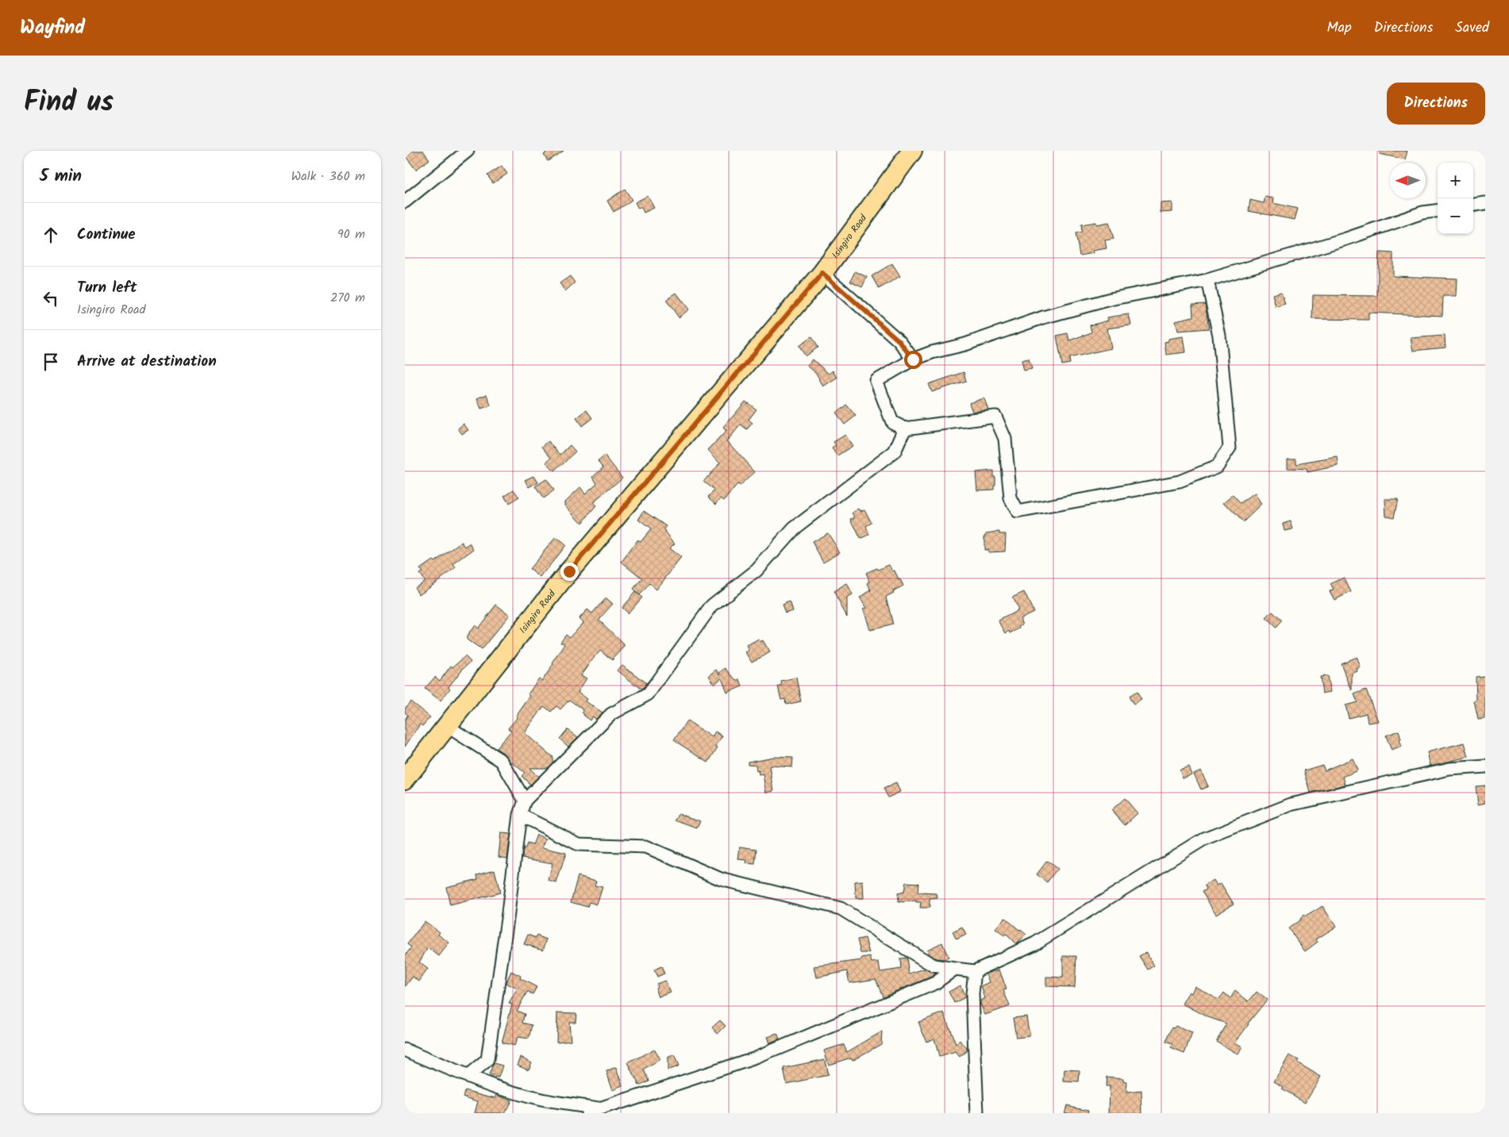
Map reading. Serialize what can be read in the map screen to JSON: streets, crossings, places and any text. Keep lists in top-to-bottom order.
{
  "streets": {
    "main road": ["Isingiro Road"]
  },
  "north": "left",
  "page": {
    "header": "Wayfind",
    "nav": ["Map", "Directions", "Saved"],
    "title": "Find us",
    "buttons": "Directions",
    "heading": ["5 min", "Walk · 360 m"],
    "map_buttons": ["+", "−"],
    "list": [
      ["Continue", "90 m"],
      ["Turn left", "Isingiro Road", "270 m"],
      "Arrive at destination"
    ]
  }
}
